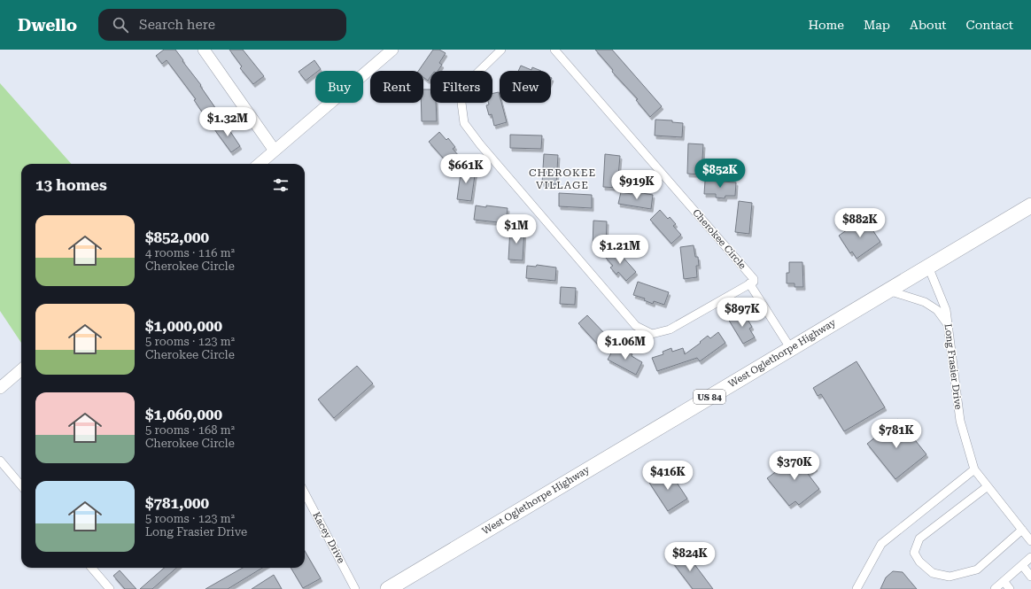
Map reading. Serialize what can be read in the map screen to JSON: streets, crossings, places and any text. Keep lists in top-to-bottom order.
{
  "streets": {
    "highway": ["West Oglethorpe Highway", "US 84"],
    "street": ["Cherokee Circle", "Long Frasier Drive", "Kacey Drive"]
  },
  "crossings": [
    ["Cherokee Circle", "West Oglethorpe Highway"],
    ["West Oglethorpe Highway", "Long Frasier Drive"]
  ],
  "districts": ["CHEROKEE VILLAGE"],
  "page": {
    "header": "Dwello",
    "search": "Search here",
    "nav": [
      "Home",
      "Map",
      "About",
      "Contact"
    ],
    "chip": [
      "Buy",
      "Rent",
      "Filters",
      "New"
    ],
    "price": [
      "$1.32M",
      "$661K",
      "$852K",
      "$919K",
      "$882K",
      "$1M",
      "$1.21M",
      "$897K",
      "$1.06M",
      "$781K",
      "$370K",
      "$416K",
      "$824K"
    ],
    "heading": "13 homes",
    "list": [
      {
        "name": "$852,000",
        "note": "4 rooms · 116 m² · Cherokee Circle"
      },
      {
        "name": "$1,000,000",
        "note": "5 rooms · 123 m² · Cherokee Circle"
      },
      {
        "name": "$1,060,000",
        "note": "5 rooms · 168 m² · Cherokee Circle"
      },
      {
        "name": "$781,000",
        "note": "5 rooms · 123 m² · Long Frasier Drive"
      }
    ]
  }
}
